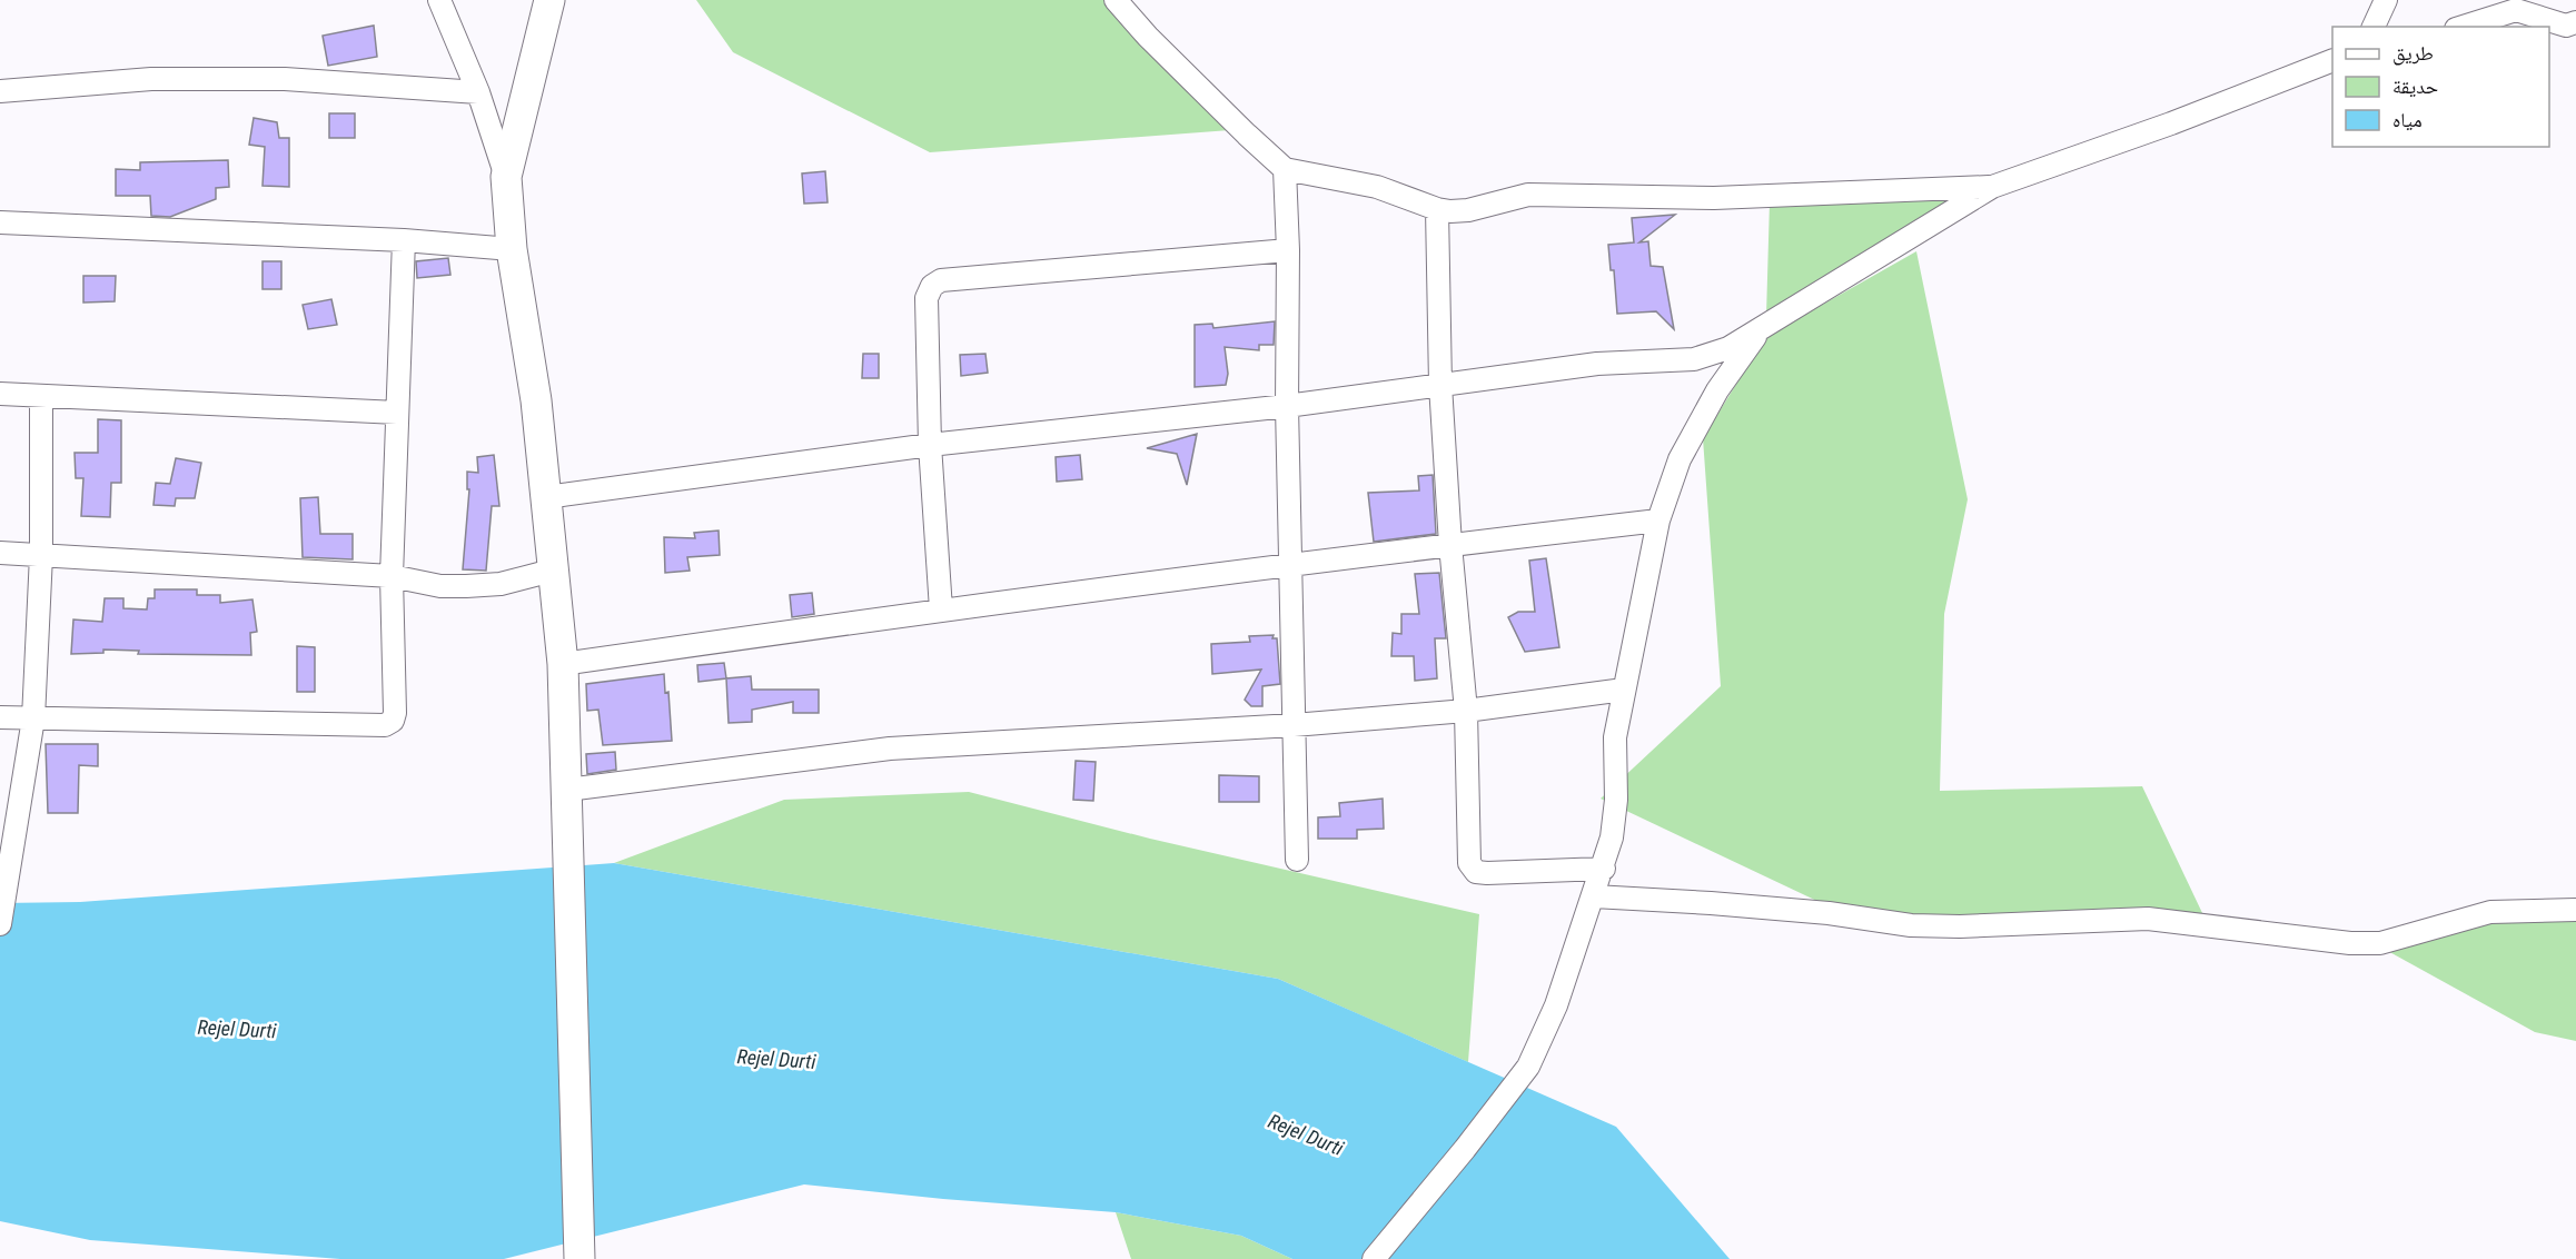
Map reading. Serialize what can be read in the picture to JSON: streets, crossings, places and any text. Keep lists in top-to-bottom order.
{
  "water": ["Rejel Durti"],
  "legend": ["طريق", "حديقة", "مياه"]
}
